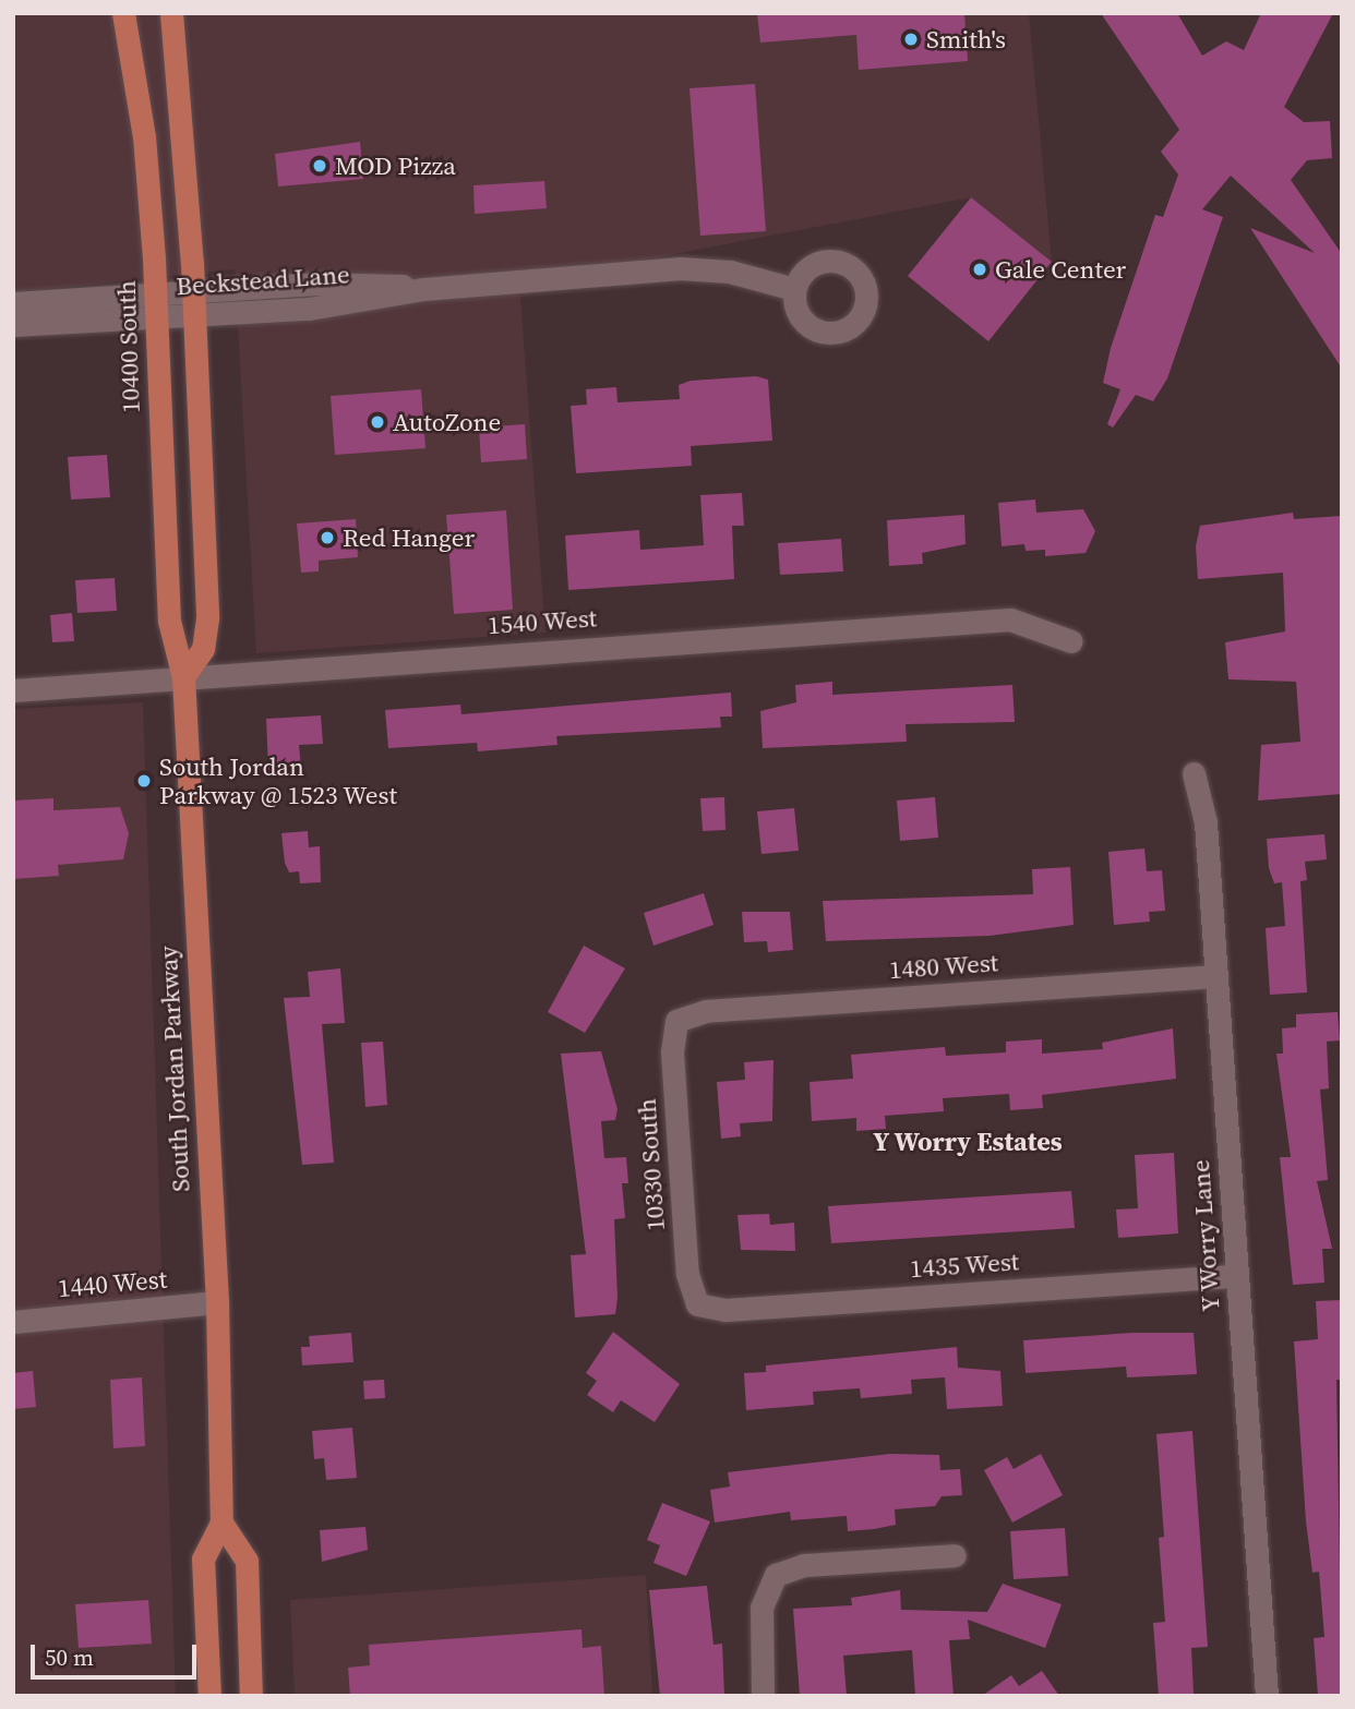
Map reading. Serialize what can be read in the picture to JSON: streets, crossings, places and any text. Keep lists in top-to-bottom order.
{
  "streets": {
    "main road": ["10400 South", "South Jordan Parkway"],
    "street": [
      "Beckstead Lane",
      "1540 West",
      "1480 West",
      "10330 South",
      "Y Worry Lane",
      "1435 West",
      "1440 West"
    ]
  },
  "crossings": [
    ["Beckstead Lane", "10400 South"],
    ["10400 South", "1540 West"],
    ["10400 South", "South Jordan Parkway"],
    ["1540 West", "South Jordan Parkway"],
    ["1480 West", "10330 South"],
    ["1480 West", "Y Worry Lane"],
    ["South Jordan Parkway", "1440 West"],
    ["10330 South", "1435 West"],
    ["Y Worry Lane", "1435 West"]
  ],
  "districts": ["Y Worry Estates"],
  "places": [
    "Smith's",
    "MOD Pizza",
    "Gale Center",
    "AutoZone",
    "Red Hanger",
    "South Jordan Parkway @ 1523 West"
  ],
  "scale_bar": "50 m"
}
